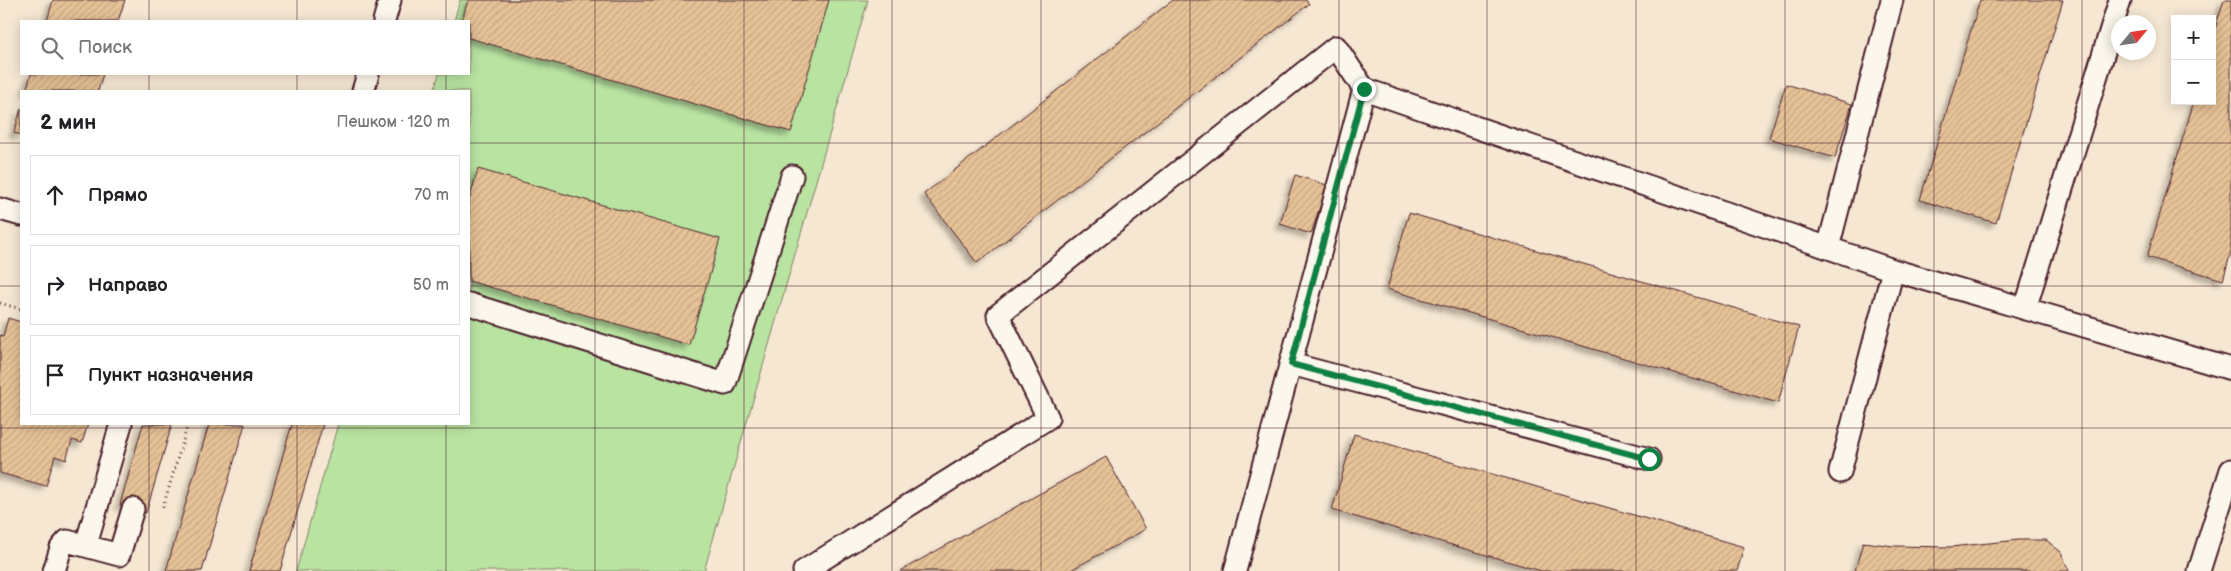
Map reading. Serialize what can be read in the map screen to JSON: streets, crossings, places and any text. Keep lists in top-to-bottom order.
{
  "north": "top right",
  "page": {
    "map_buttons": ["+", "−"],
    "search": "Поиск",
    "heading": ["2 мин", "Пешком · 120 m"],
    "list": [
      ["Прямо", "70 m"],
      ["Направо", "50 m"],
      "Пункт назначения"
    ]
  }
}
